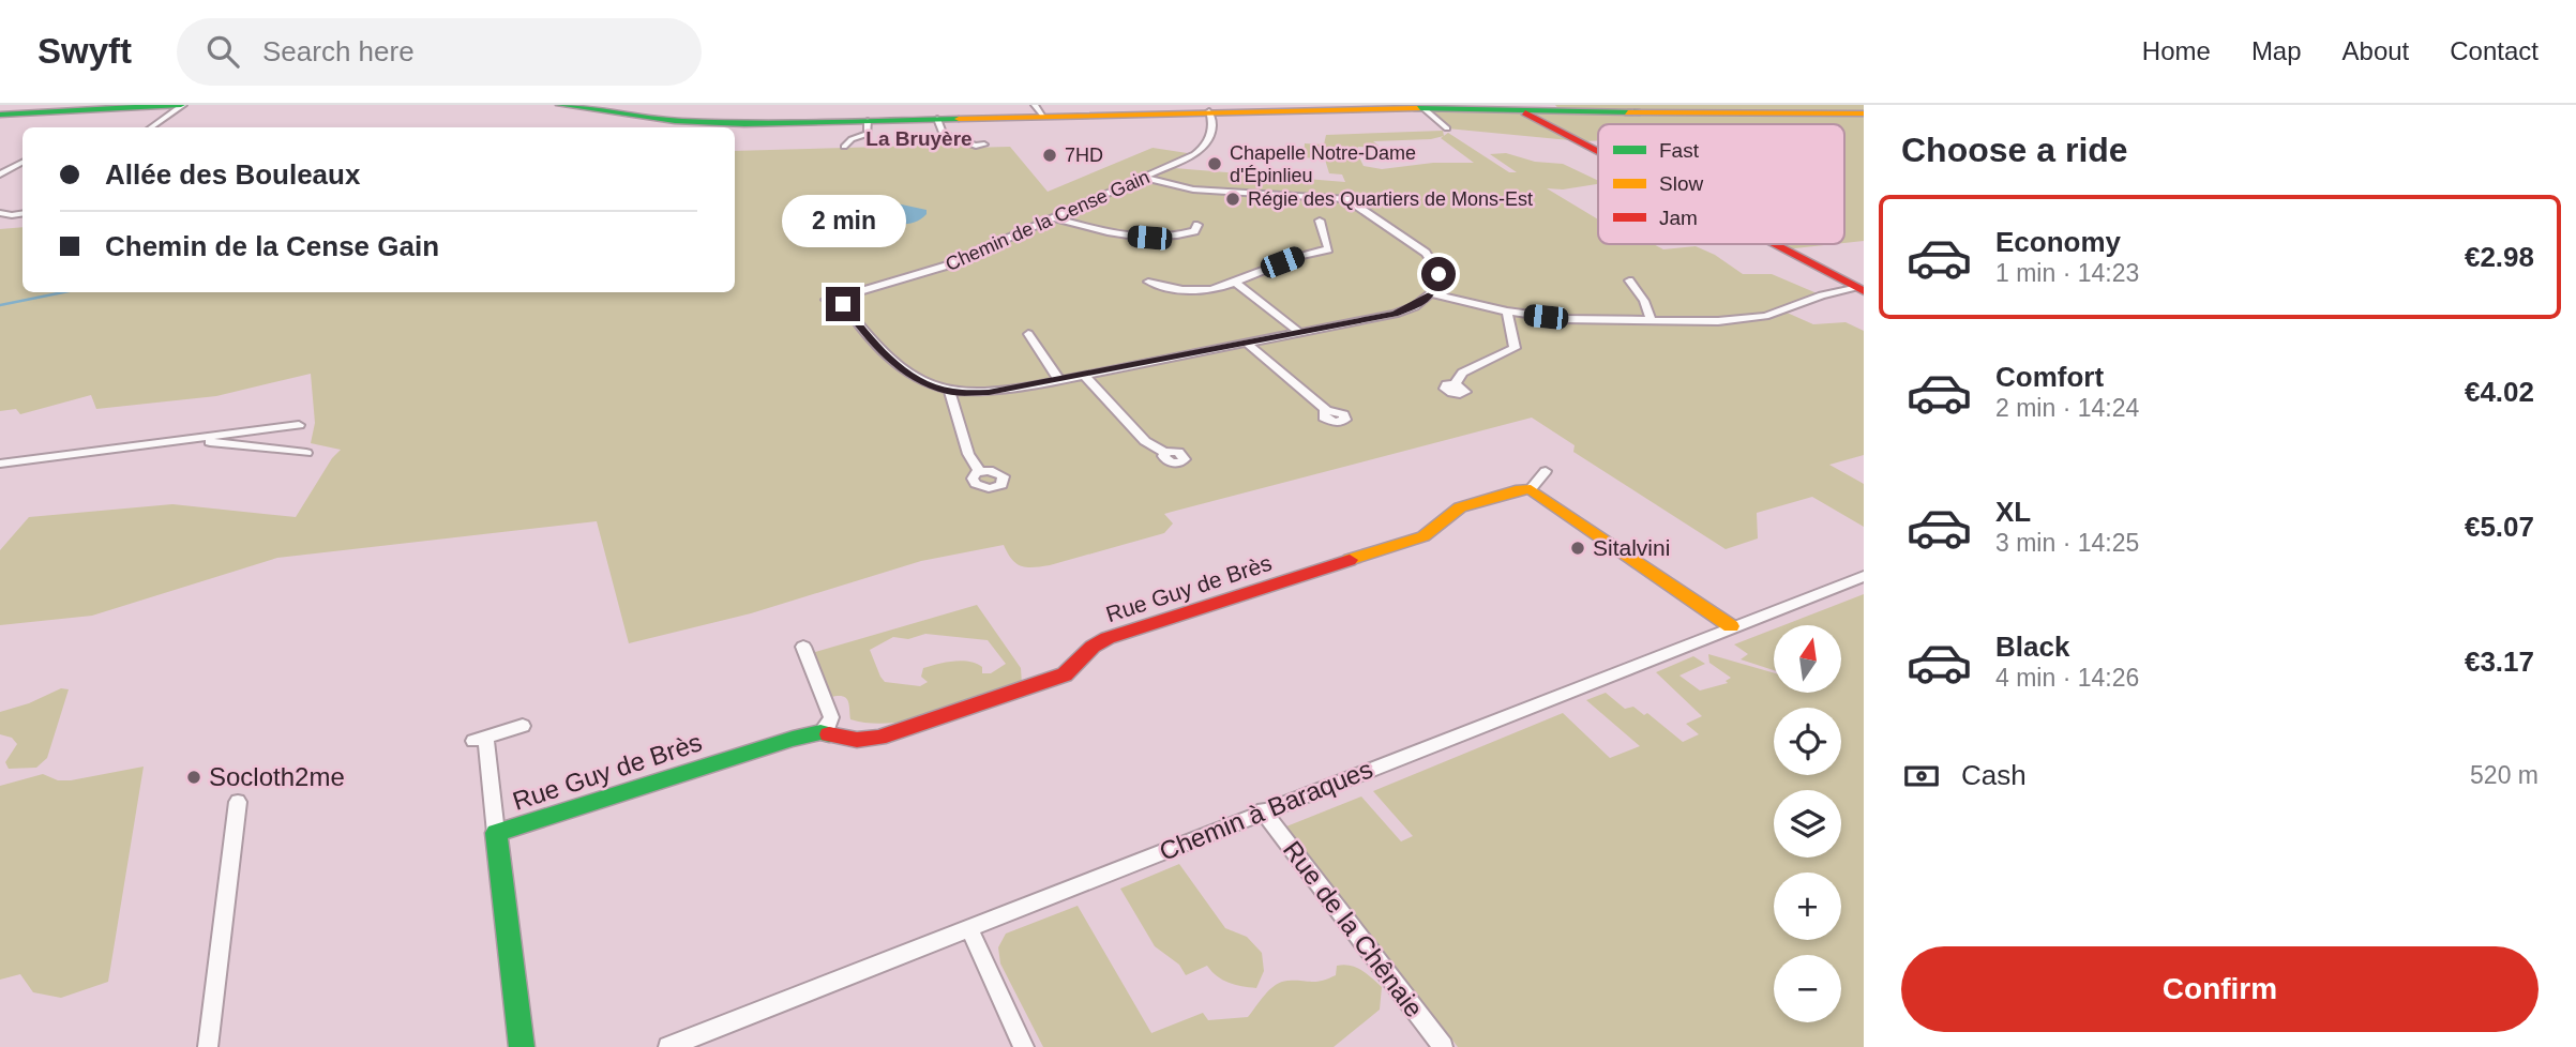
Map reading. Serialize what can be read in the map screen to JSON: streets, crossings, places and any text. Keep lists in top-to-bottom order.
{
  "streets": {
    "main road": ["Rue Guy de Brès"],
    "street": ["Chemin de la Cense Gain", "Chemin à Baraques", "Rue de la Chênaie"]
  },
  "crossings": [
    ["Chemin à Baraques", "Rue de la Chênaie"]
  ],
  "districts": ["La Bruyère"],
  "places": [
    "7HD",
    "Chapelle Notre-Dame d'Épinlieu",
    "Régie des Quartiers de Mons-Est",
    "Sitalvini",
    "Socloth2me"
  ],
  "legend": ["Fast", "Slow", "Jam"],
  "north": "top",
  "page": {
    "header": "Swyft",
    "search": "Search here",
    "nav": [
      "Home",
      "Map",
      "About",
      "Contact"
    ],
    "heading": "Choose a ride",
    "banner": ["Allée des Bouleaux", "Chemin de la Cense Gain"],
    "bubble": "2 min",
    "list": [
      {
        "name": "Economy",
        "note": "1 min · 14:23",
        "value": "€2.98"
      },
      {
        "name": "Comfort",
        "note": "2 min · 14:24",
        "value": "€4.02"
      },
      {
        "name": "XL",
        "note": "3 min · 14:25",
        "value": "€5.07"
      },
      {
        "name": "Black",
        "note": "4 min · 14:26",
        "value": "€3.17"
      }
    ],
    "map_buttons": ["+", "−"],
    "pay": ["Cash", "520 m"],
    "buttons": "Confirm"
  }
}
